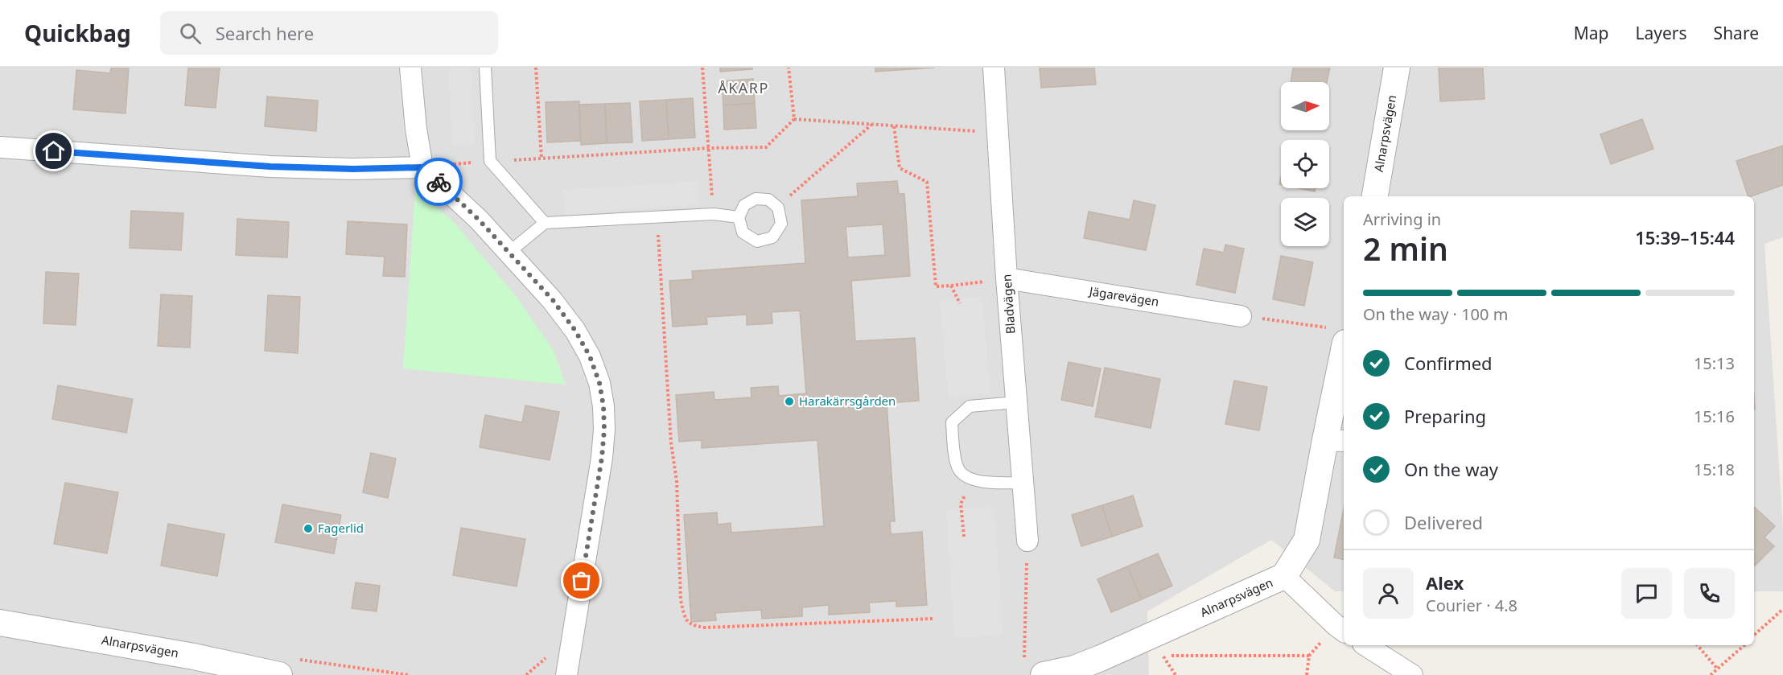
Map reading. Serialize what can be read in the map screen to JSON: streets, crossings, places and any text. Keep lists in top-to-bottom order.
{
  "streets": {
    "street": ["Alnarpsvägen", "Jägarevägen", "Bladvägen"]
  },
  "crossings": [
    ["Jägarevägen", "Bladvägen"]
  ],
  "districts": ["ÅKARP"],
  "places": ["Harakärrsgården", "Fagerlid"],
  "north": "right",
  "page": {
    "header": "Quickbag",
    "search": "Search here",
    "nav": ["Map", "Layers", "Share"],
    "heading": ["2 min", "Arriving in", "15:39–15:44"],
    "panel": ["Alex", "Courier · 4.8"],
    "bar": "On the way · 100 m",
    "list": [
      ["Confirmed", "15:13"],
      ["Preparing", "15:16"],
      ["On the way", "15:18"],
      "Delivered"
    ]
  }
}
